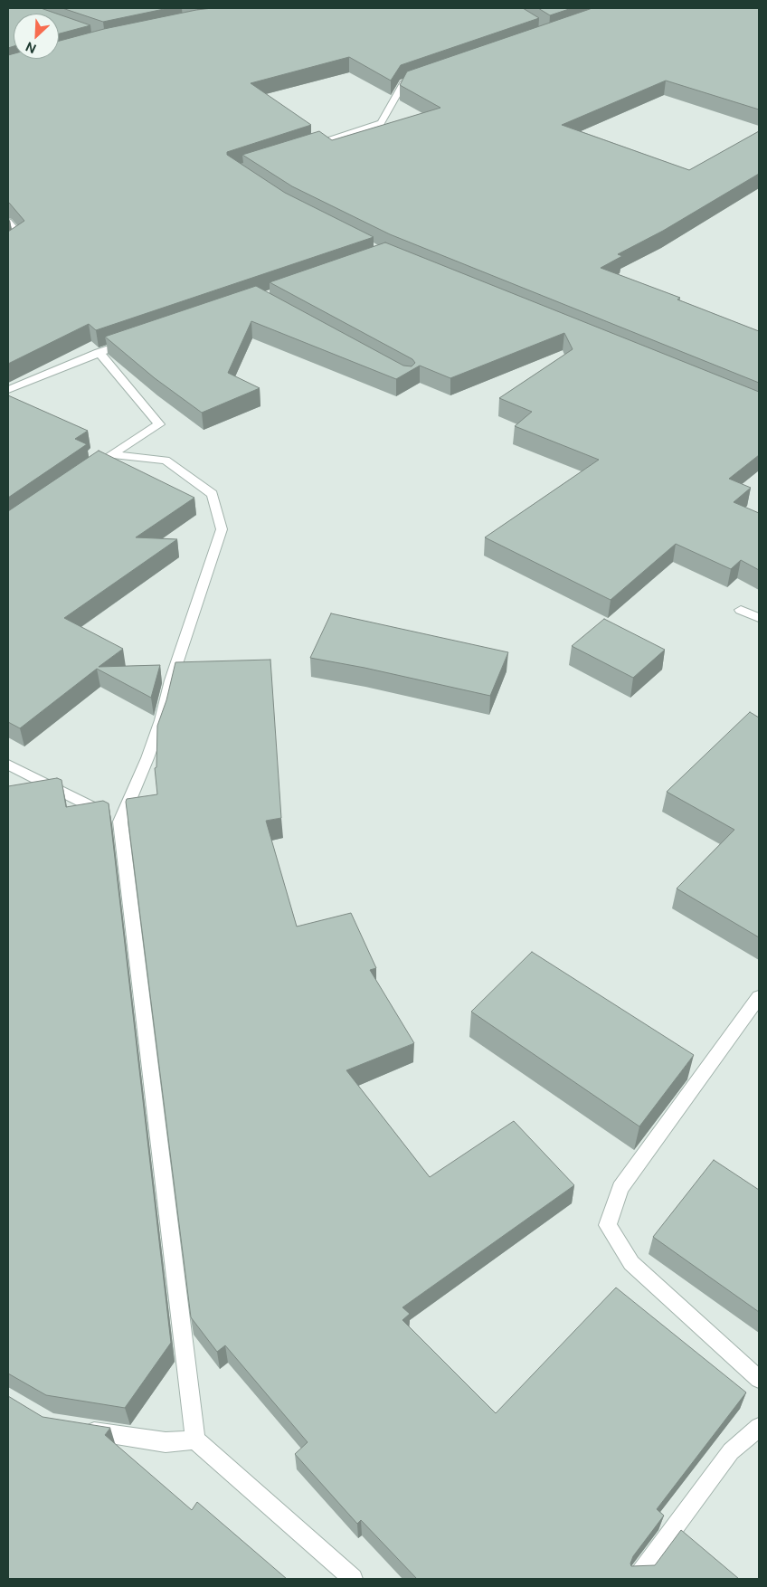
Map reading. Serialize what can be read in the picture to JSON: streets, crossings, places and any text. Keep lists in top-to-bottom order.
{
  "north": "bottom left"
}
